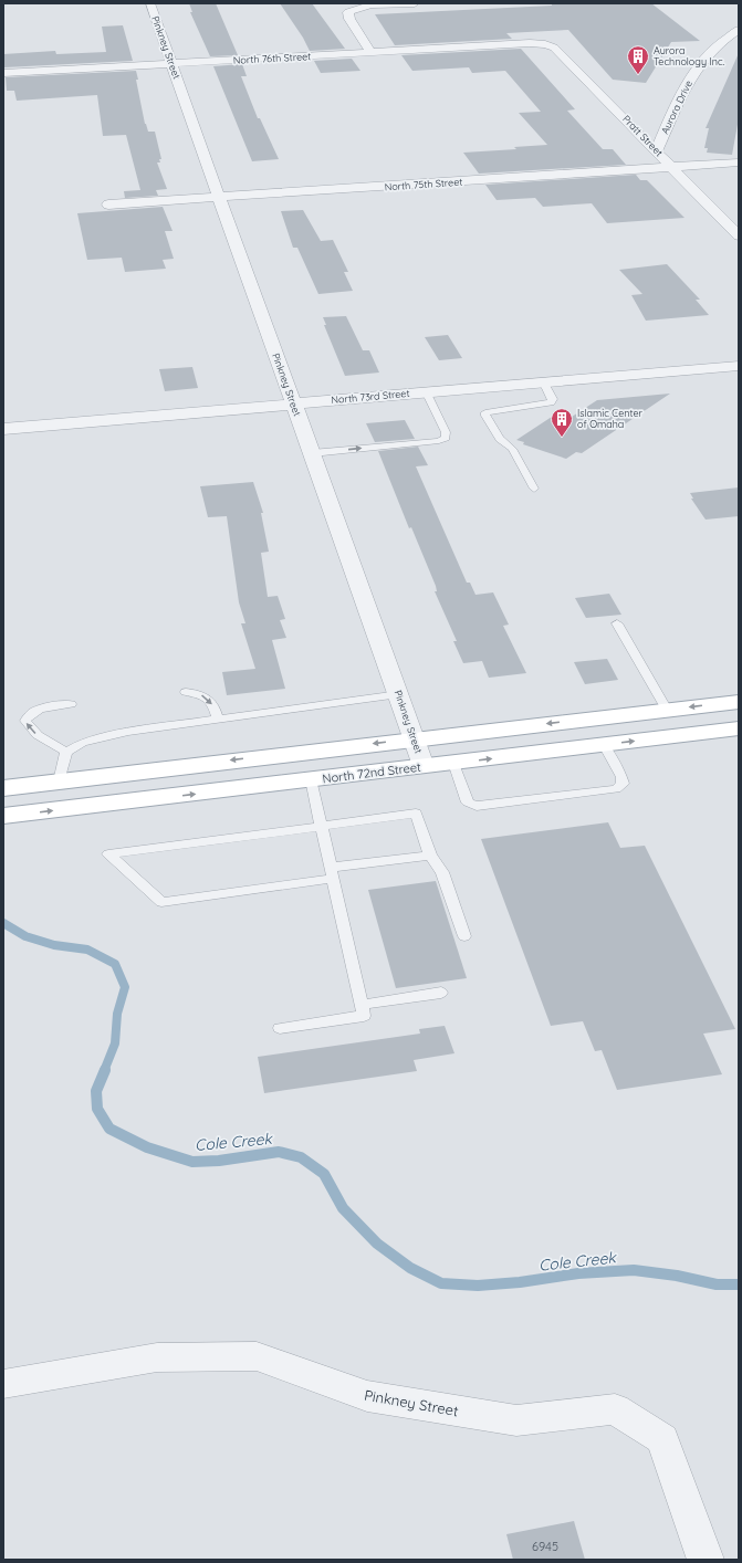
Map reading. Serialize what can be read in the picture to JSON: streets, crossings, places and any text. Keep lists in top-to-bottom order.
{
  "streets": {
    "main road": ["North 72nd Street"],
    "street": [
      "Pinkney Street",
      "North 76th Street",
      "Aurora Drive",
      "Pratt Street",
      "North 75th Street",
      "North 73rd Street"
    ]
  },
  "crossings": [
    ["Pinkney Street", "North 76th Street"],
    ["Pinkney Street", "North 75th Street"],
    ["Pinkney Street", "North 73rd Street"],
    ["Pinkney Street", "North 72nd Street"],
    ["North 76th Street", "Pratt Street"],
    ["Aurora Drive", "Pratt Street"],
    ["Pratt Street", "North 75th Street"]
  ],
  "water": ["Cole Creek"],
  "places": {
    "building": ["Aurora Technology Inc.", "Islamic Center of Omaha"]
  },
  "house_numbers": ["6945"]
}
